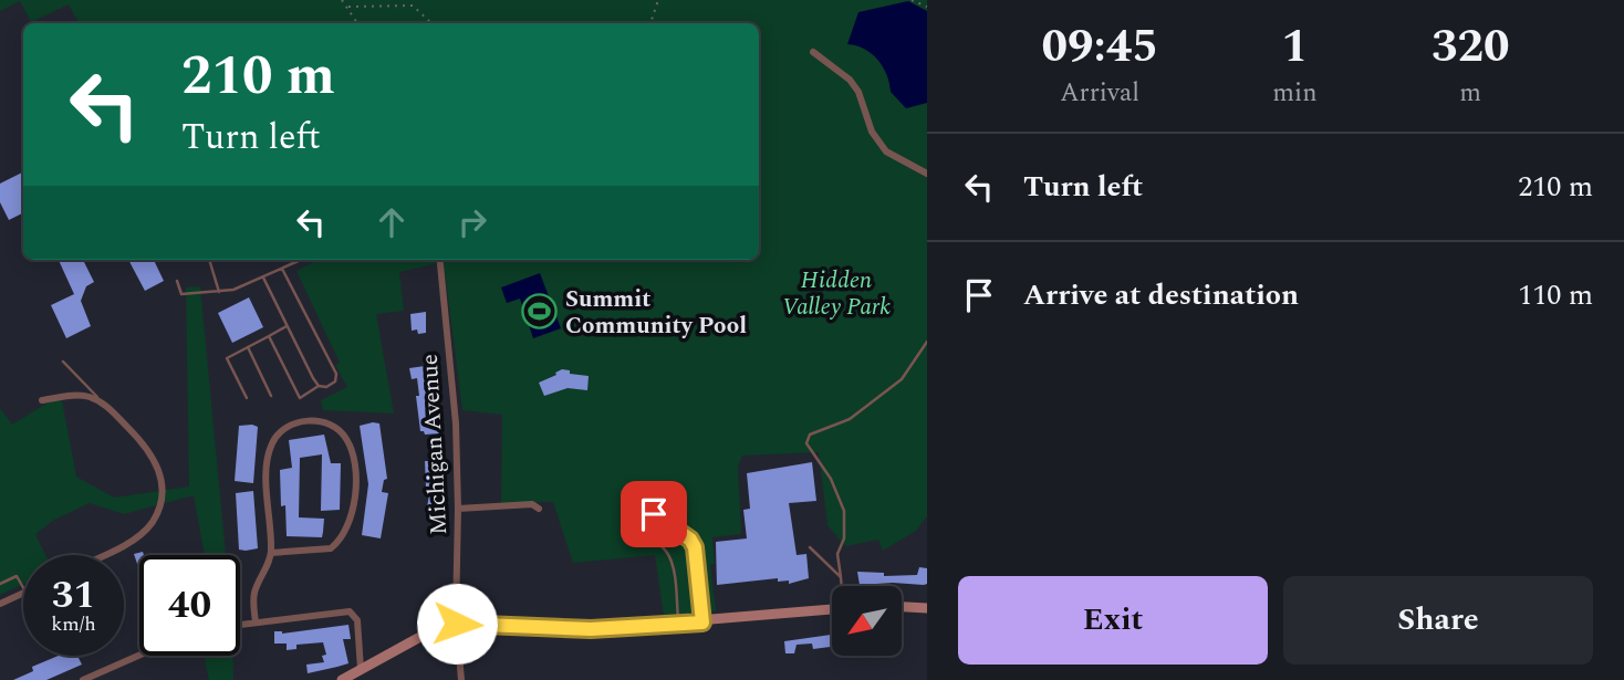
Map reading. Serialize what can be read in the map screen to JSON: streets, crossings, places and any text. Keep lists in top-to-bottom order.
{
  "streets": {
    "street": ["Michigan Avenue"]
  },
  "parks": ["Hidden Valley Park"],
  "places": {
    "sports": ["Summit Community Pool"]
  },
  "north": "bottom left",
  "page": {
    "eta": [
      "09:45",
      "Arrival",
      "1",
      "min",
      "320",
      "m"
    ],
    "turn": ["210 m", "Turn left"],
    "list": [
      {
        "name": "Turn left",
        "value": "210 m"
      },
      {
        "name": "Arrive at destination",
        "value": "110 m"
      }
    ],
    "speed": "31 km/h",
    "limit": "40",
    "buttons": ["Exit", "Share"]
  }
}
